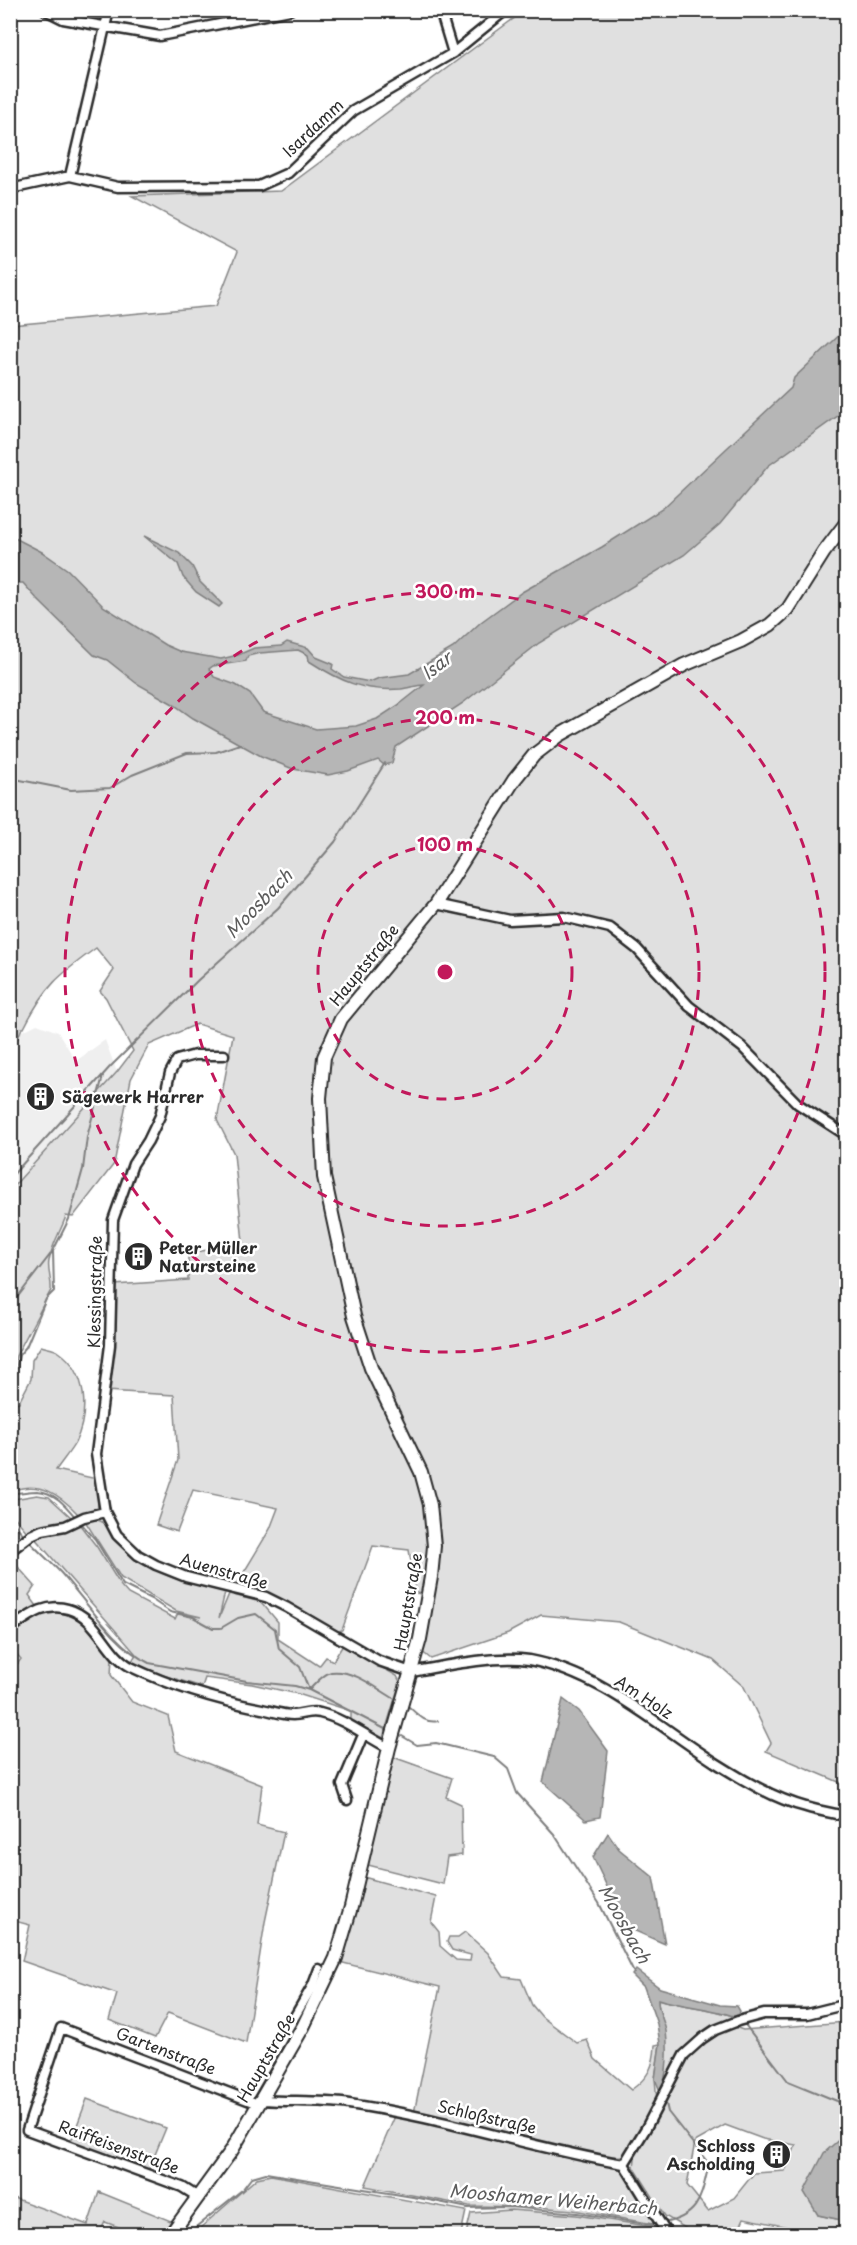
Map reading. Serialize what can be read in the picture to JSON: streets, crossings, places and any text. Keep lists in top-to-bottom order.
{
  "streets": {
    "main road": ["Hauptstraße"],
    "street": [
      "Isardamm",
      "Klessingstraße",
      "Auenstraße",
      "Am Holz",
      "Gartenstraße",
      "Schloßstraße",
      "Raiffeisenstraße"
    ]
  },
  "crossings": [
    ["Hauptstraße", "Auenstraße"],
    ["Hauptstraße", "Am Holz"],
    ["Hauptstraße", "Gartenstraße"],
    ["Hauptstraße", "Schloßstraße"],
    ["Hauptstraße", "Raiffeisenstraße"],
    ["Klessingstraße", "Auenstraße"],
    ["Auenstraße", "Am Holz"],
    ["Gartenstraße", "Schloßstraße"],
    ["Gartenstraße", "Raiffeisenstraße"]
  ],
  "water": ["Isar", "Moosbach", "Mooshamer Weiherbach"],
  "places": {
    "building": ["Sägewerk Harrer", "Peter Müller Natursteine", "Schloss Ascholding"]
  },
  "rings": ["300 m", "200 m", "100 m"]
}
